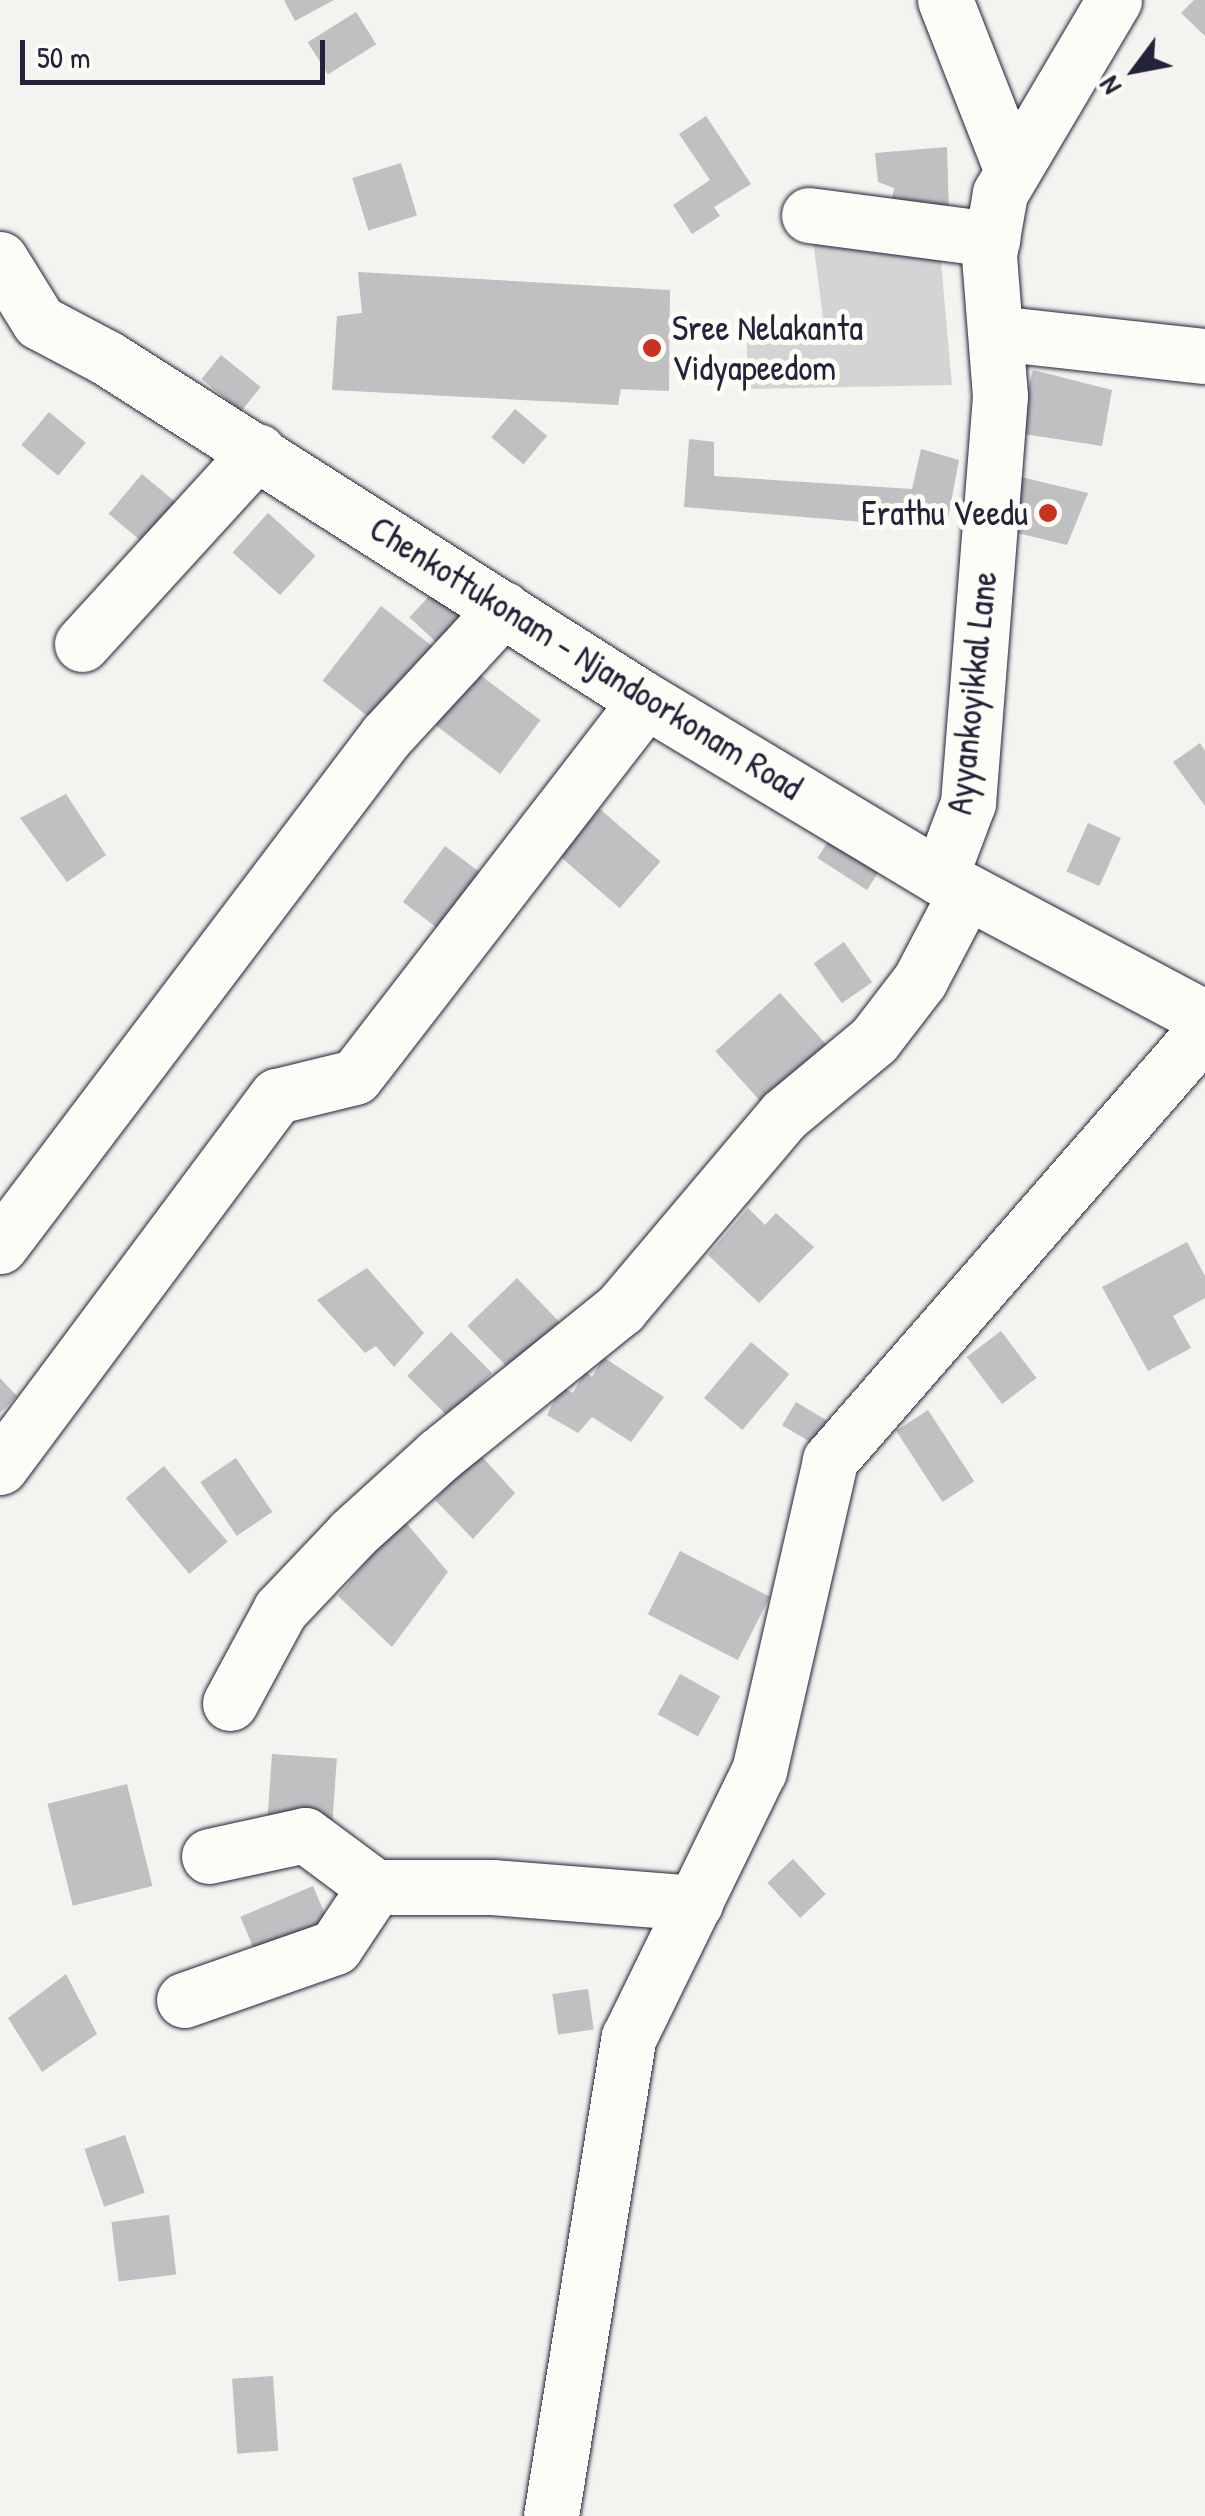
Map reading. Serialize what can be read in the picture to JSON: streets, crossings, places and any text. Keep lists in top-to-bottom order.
{
  "streets": {
    "street": ["Chenkottukonam - Njandoorkonam Road", "Ayyankoyikkal Lane"]
  },
  "crossings": [
    ["Chenkottukonam - Njandoorkonam Road", "Ayyankoyikkal Lane"]
  ],
  "places": ["Sree Nelakanta Vidyapeedom", "Erathu Veedu"],
  "scale_bar": "50 m",
  "north": "bottom left"
}
